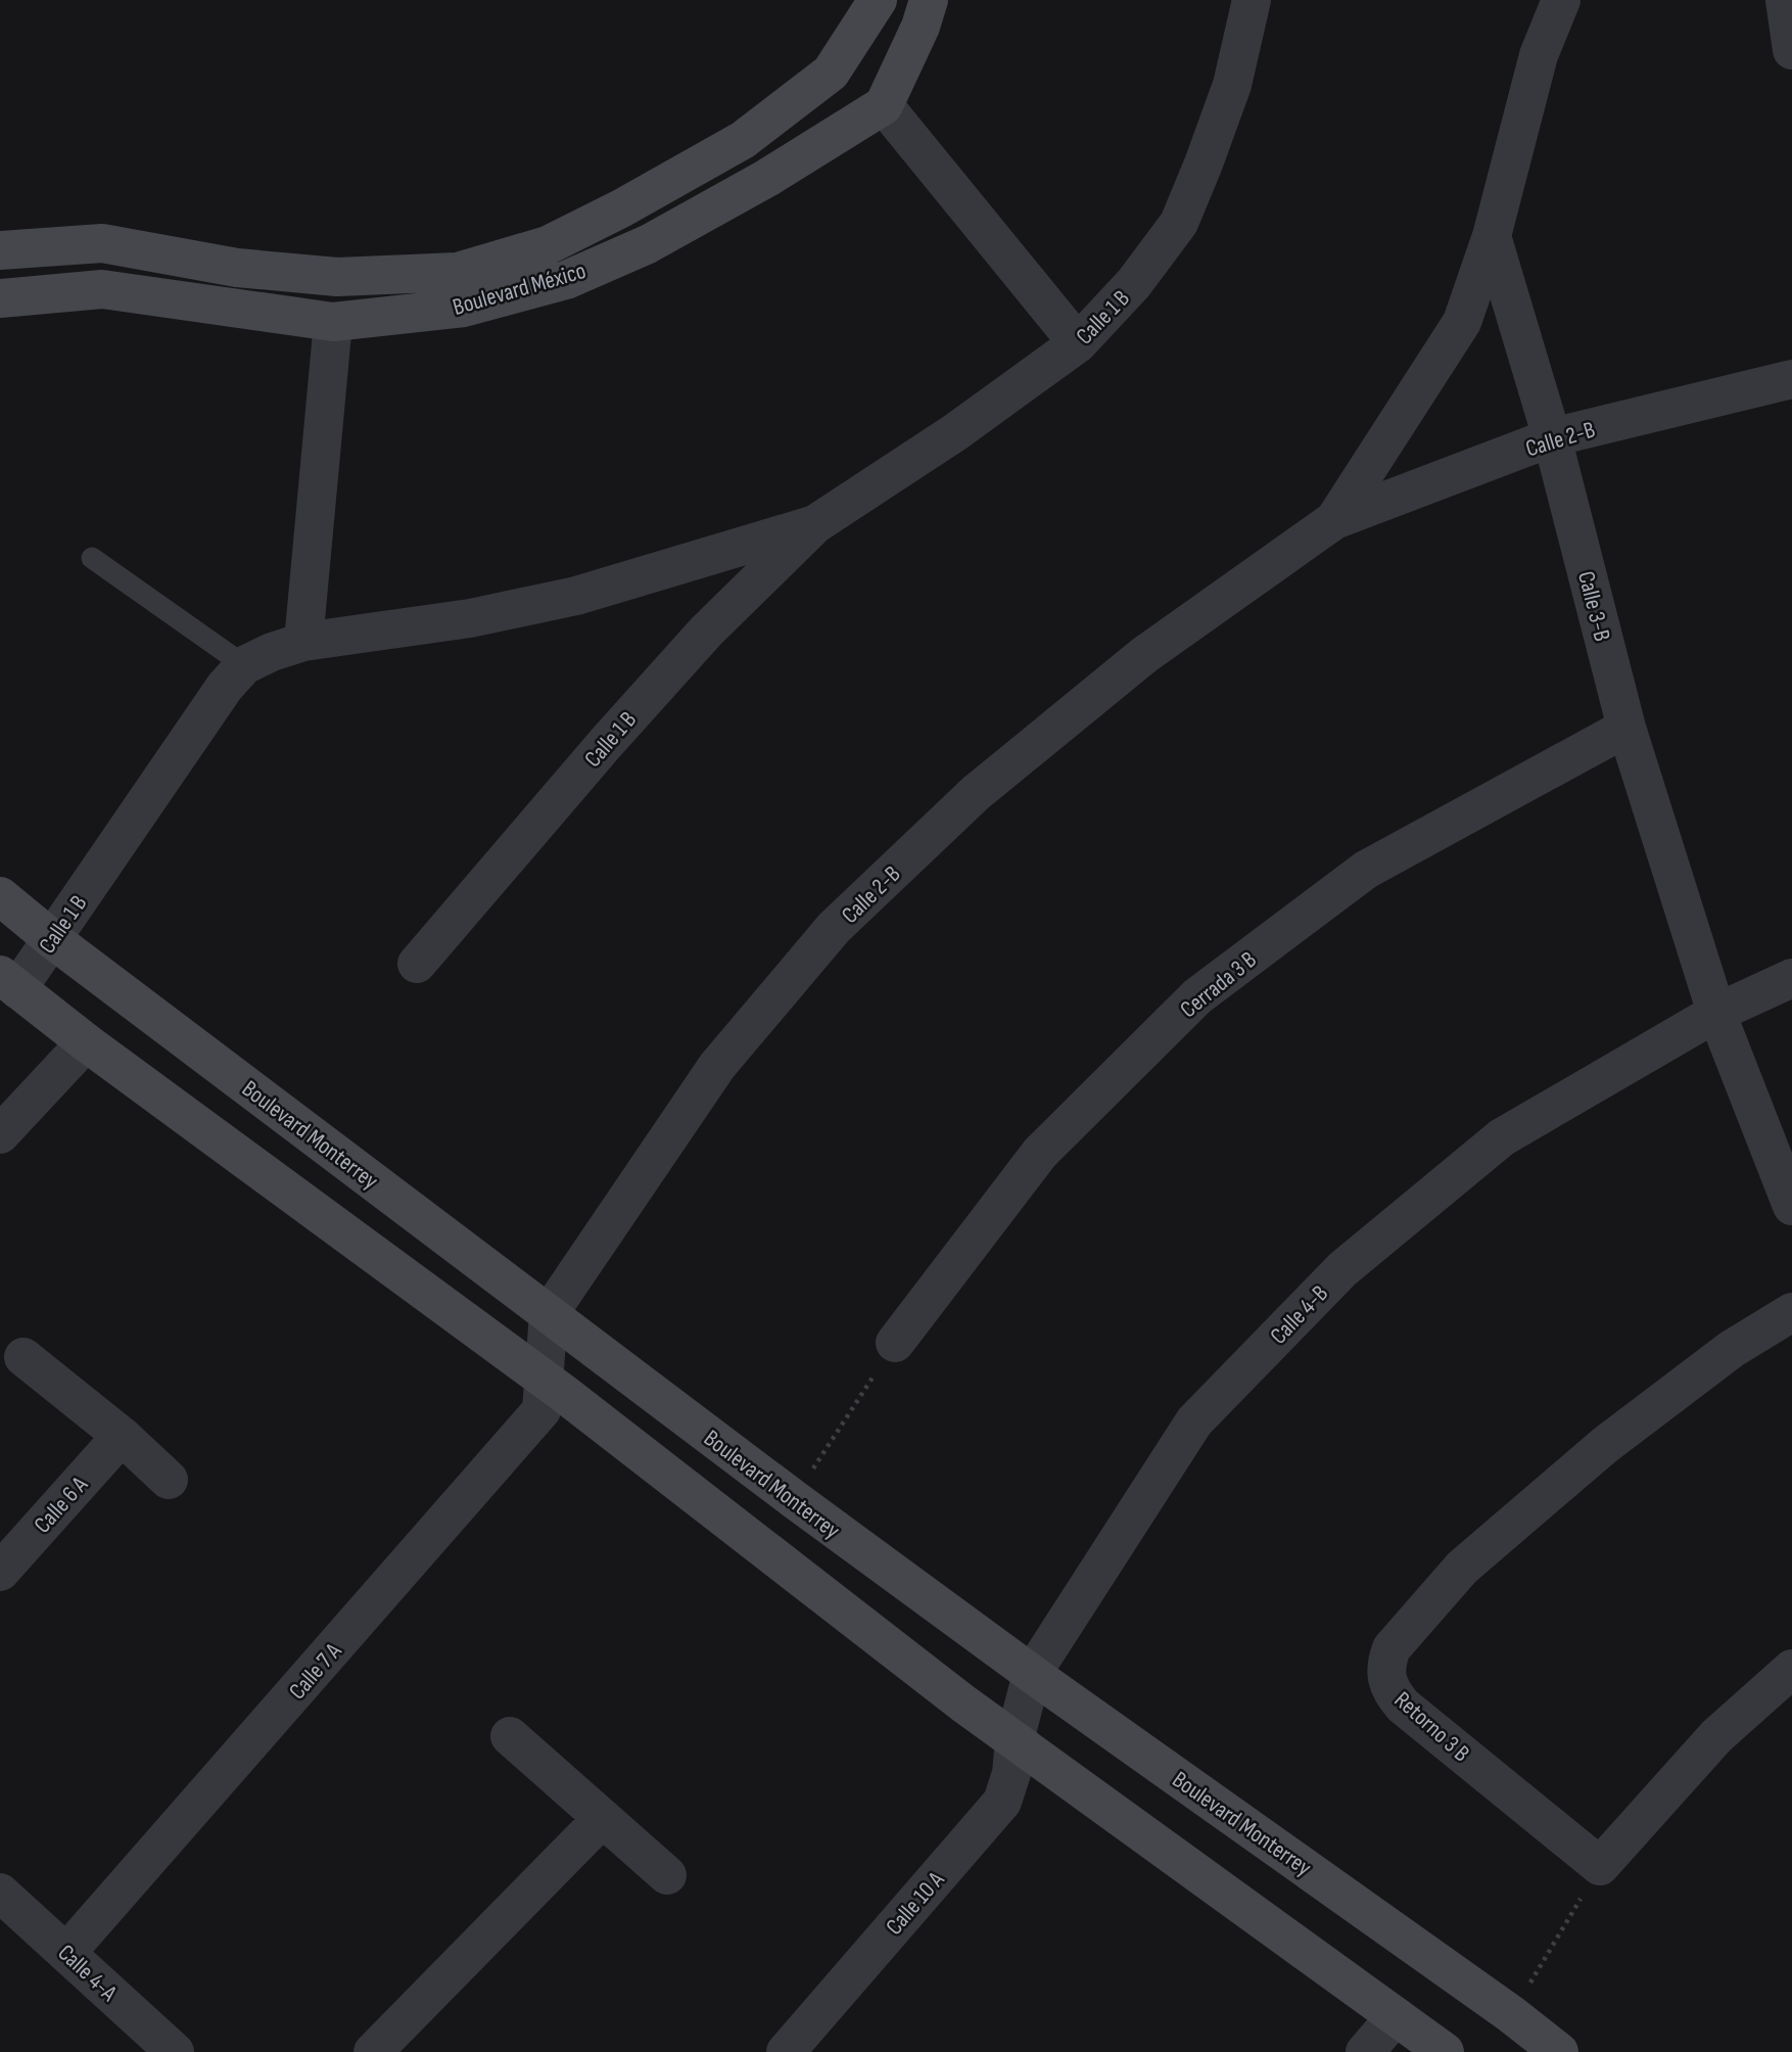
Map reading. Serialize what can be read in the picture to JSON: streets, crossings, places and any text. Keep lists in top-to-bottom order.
{
  "streets": {
    "street": [
      "Boulevard México",
      "Calle 1 B",
      "Calle 2-B",
      "Calle 3-B",
      "Cerrada 3 B",
      "Boulevard Monterrey",
      "Calle 4-B",
      "Calle 6 A",
      "Calle 7 A",
      "Retorno 3 B",
      "Calle 10 A",
      "Calle 4-A"
    ]
  },
  "crossings": [
    ["Calle 1 B", "Boulevard Monterrey"],
    ["Calle 2-B", "Calle 3-B"],
    ["Calle 2-B", "Boulevard Monterrey"],
    ["Calle 3-B", "Cerrada 3 B"],
    ["Calle 3-B", "Calle 4-B"],
    ["Boulevard Monterrey", "Calle 4-B"],
    ["Calle 4-B", "Calle 10 A"],
    ["Calle 7 A", "Calle 4-A"]
  ]
}
